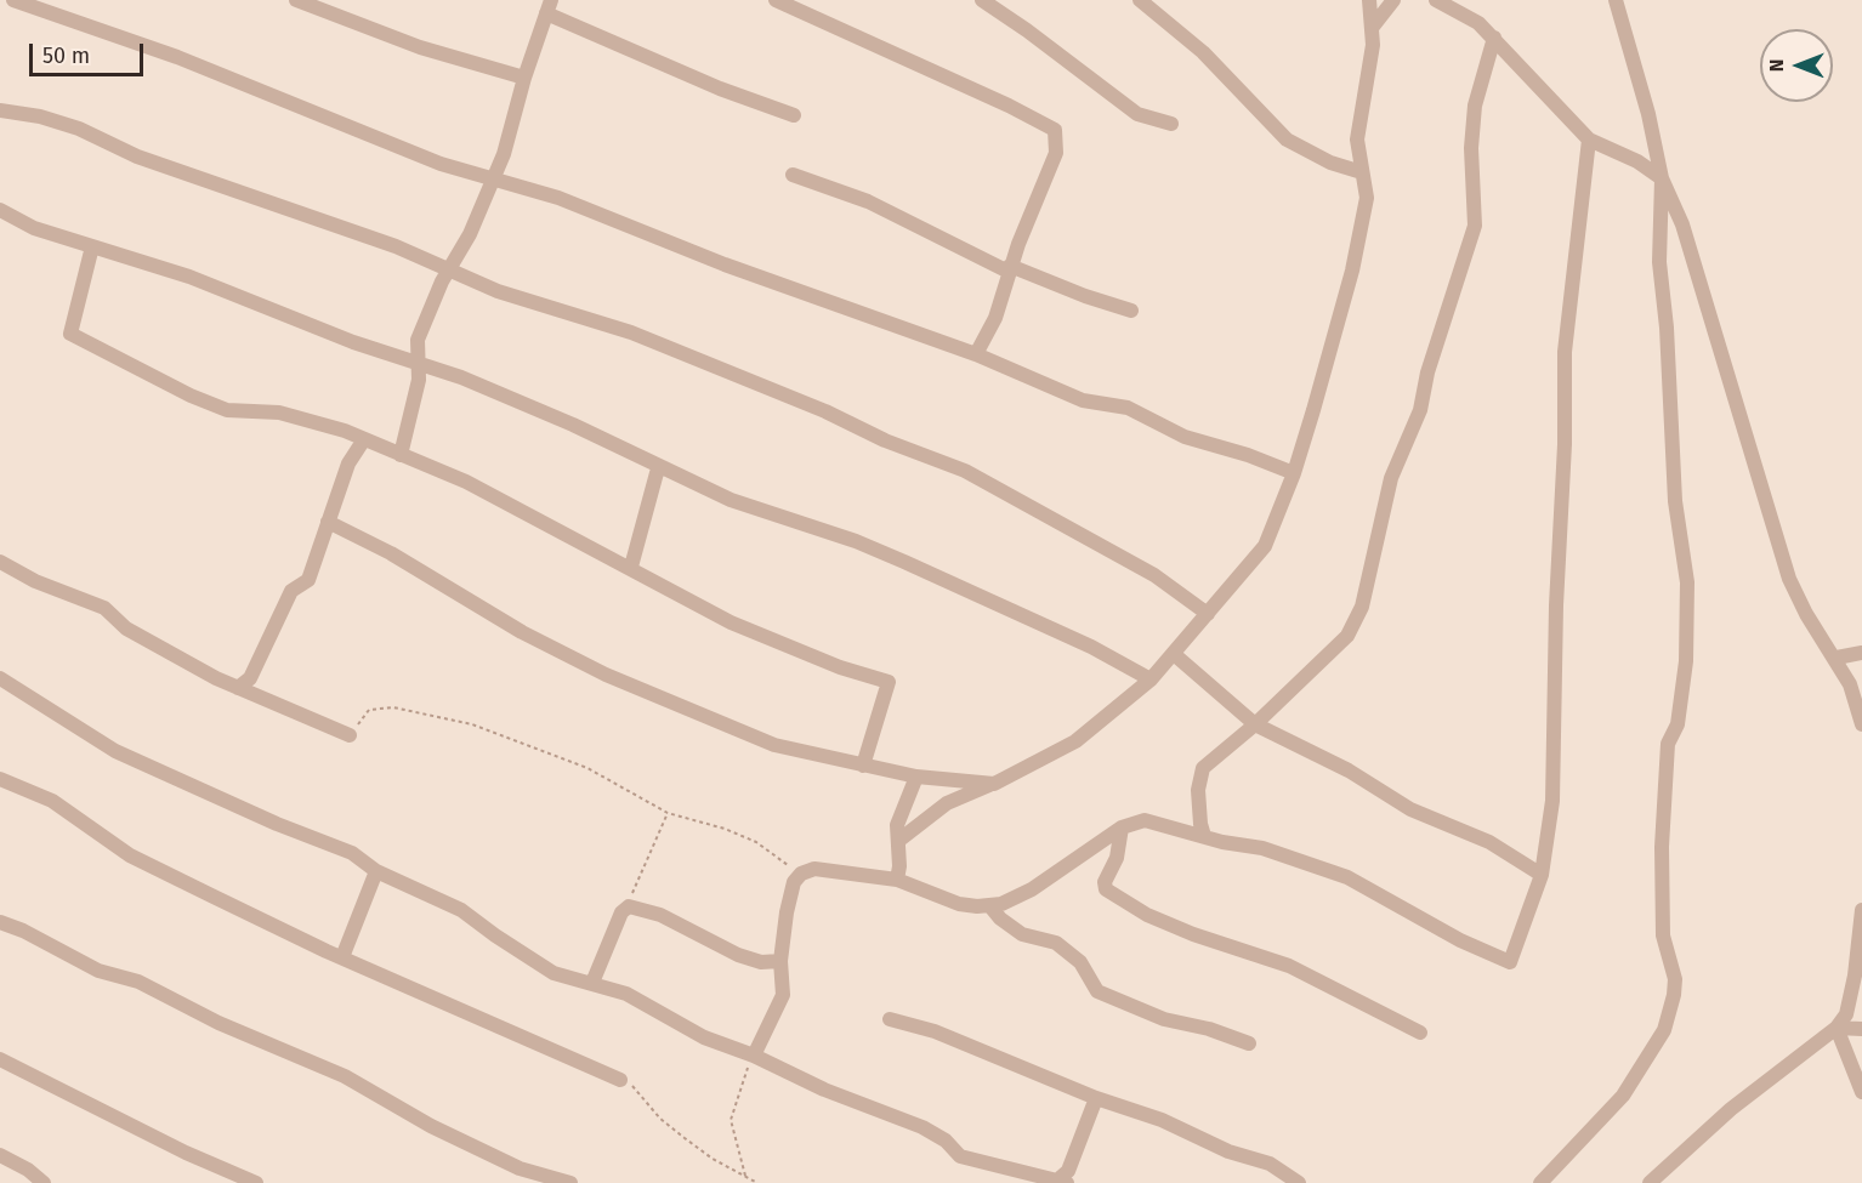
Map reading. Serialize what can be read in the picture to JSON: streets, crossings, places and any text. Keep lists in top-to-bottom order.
{
  "scale_bar": "50 m",
  "north": "left"
}
